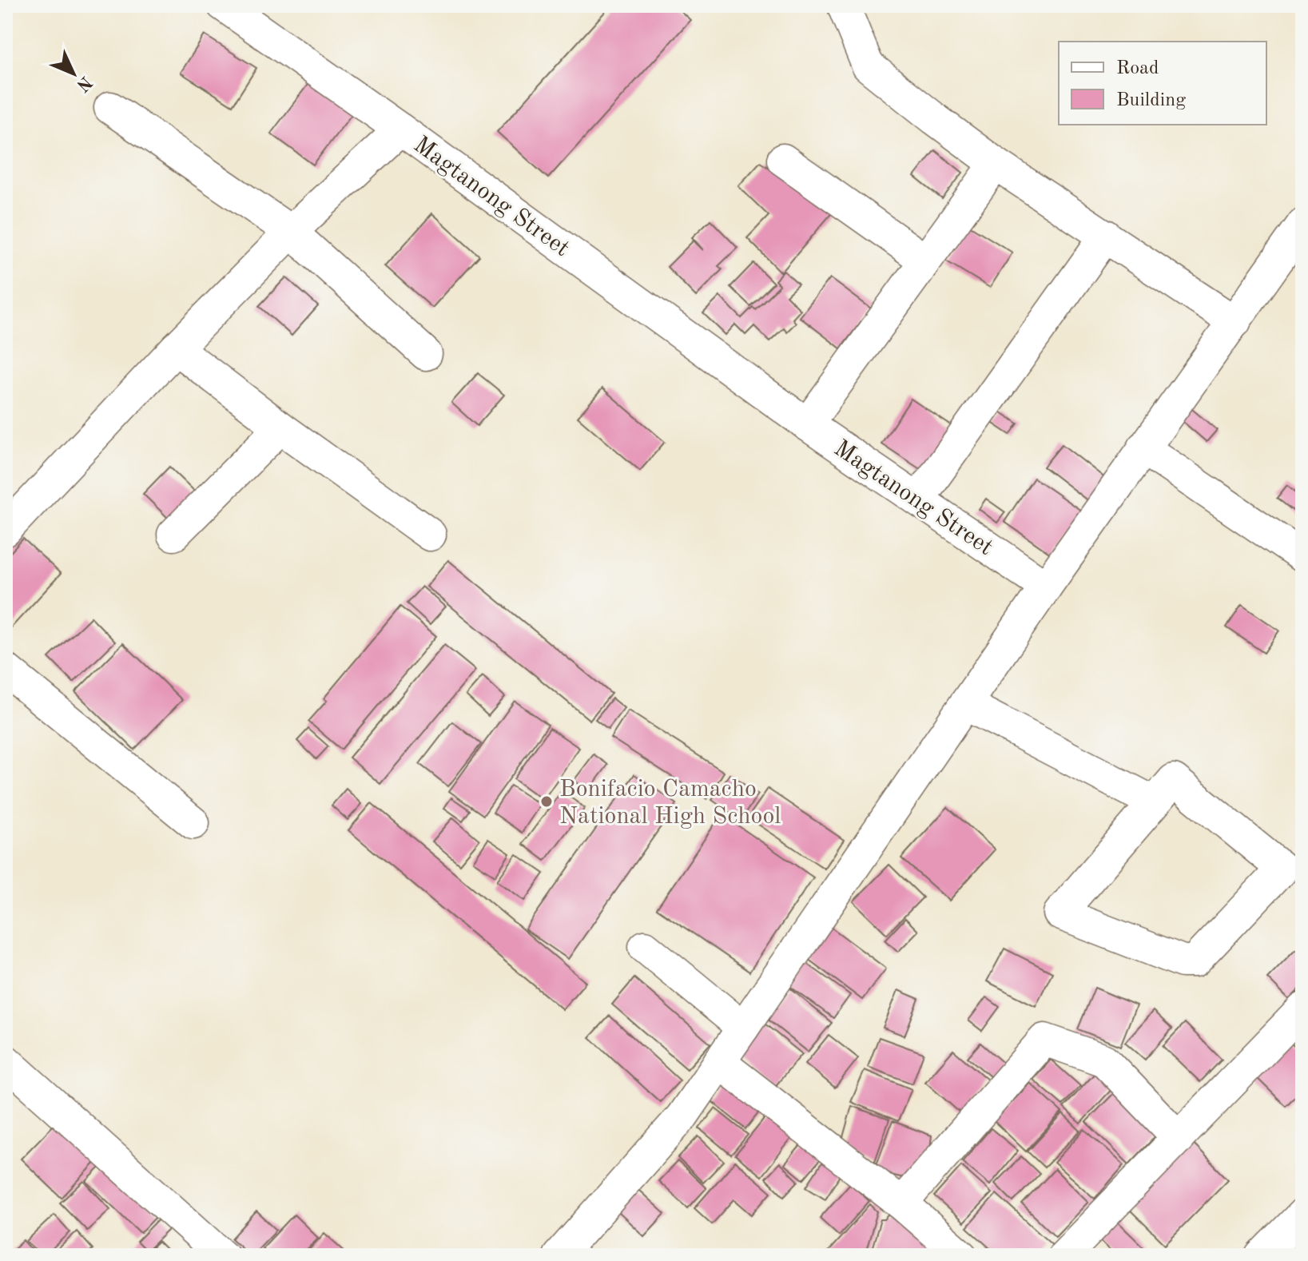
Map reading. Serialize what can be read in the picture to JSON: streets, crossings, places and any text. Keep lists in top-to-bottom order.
{
  "streets": {
    "street": ["Magtanong Street"]
  },
  "places": ["Bonifacio Camacho National High School"],
  "legend": ["Road", "Building"],
  "north": "bottom right"
}
